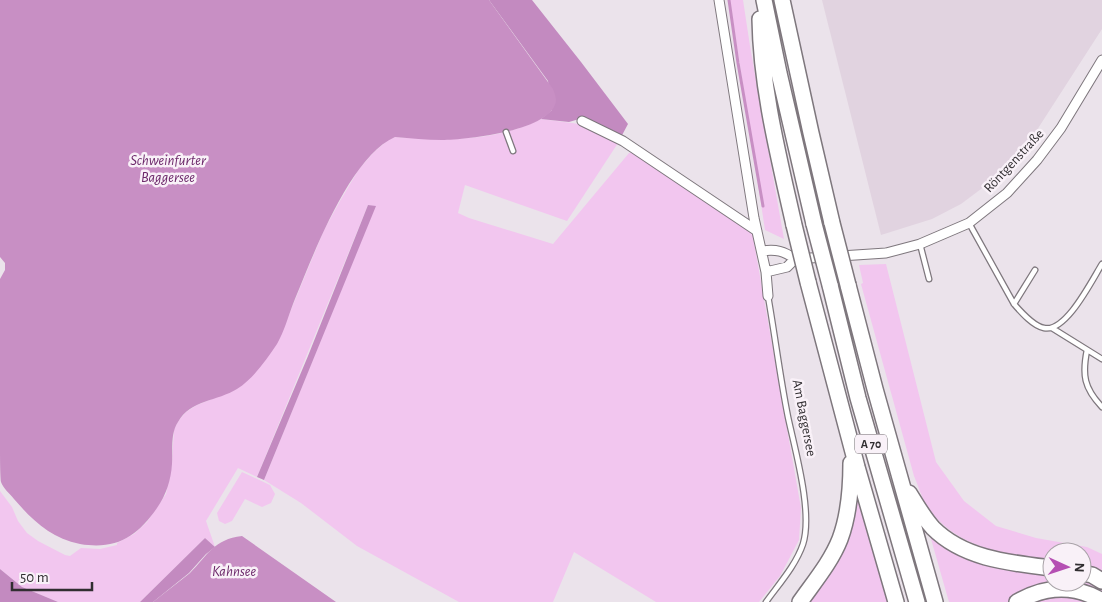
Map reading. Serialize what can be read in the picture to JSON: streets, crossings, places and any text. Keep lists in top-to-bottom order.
{
  "streets": {
    "highway": ["A 70"],
    "street": ["Röntgenstraße", "Am Baggersee"]
  },
  "crossings": [
    ["Röntgenstraße", "Am Baggersee"]
  ],
  "water": ["Schweinfurter Baggersee", "Kahnsee"],
  "scale_bar": "50 m",
  "north": "right"
}
